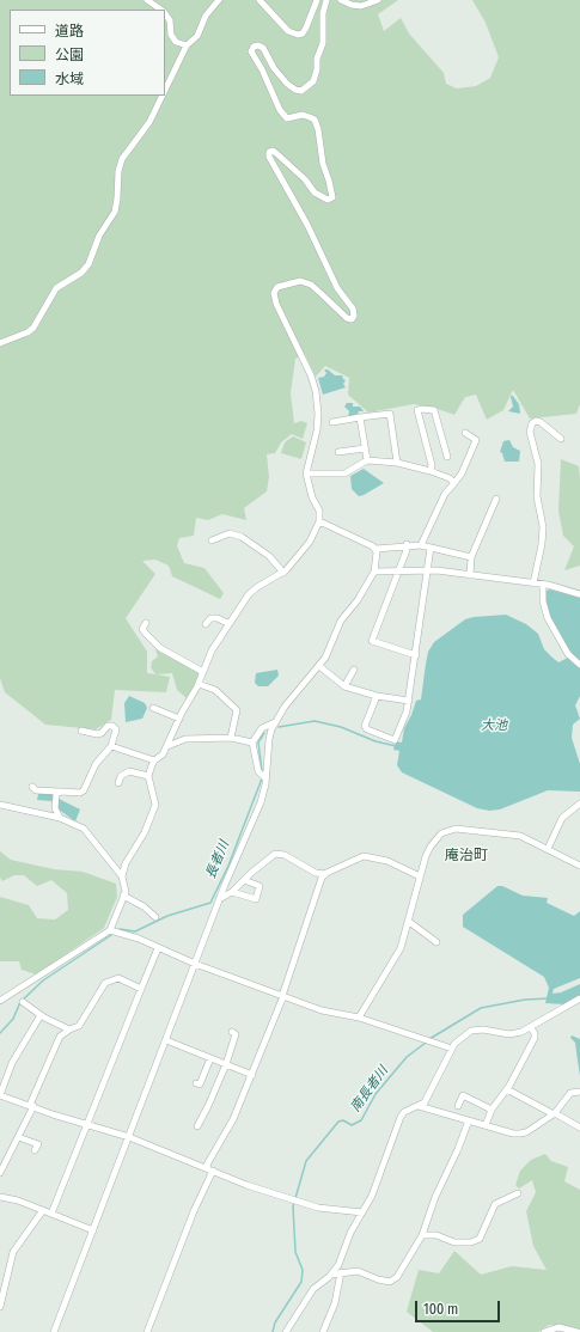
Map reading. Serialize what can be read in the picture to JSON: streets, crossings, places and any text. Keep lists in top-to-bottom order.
{
  "districts": ["庵治町"],
  "water": ["大池", "長者川", "南長者川"],
  "legend": ["道路", "公園", "水域"],
  "scale_bar": "100 m"
}
